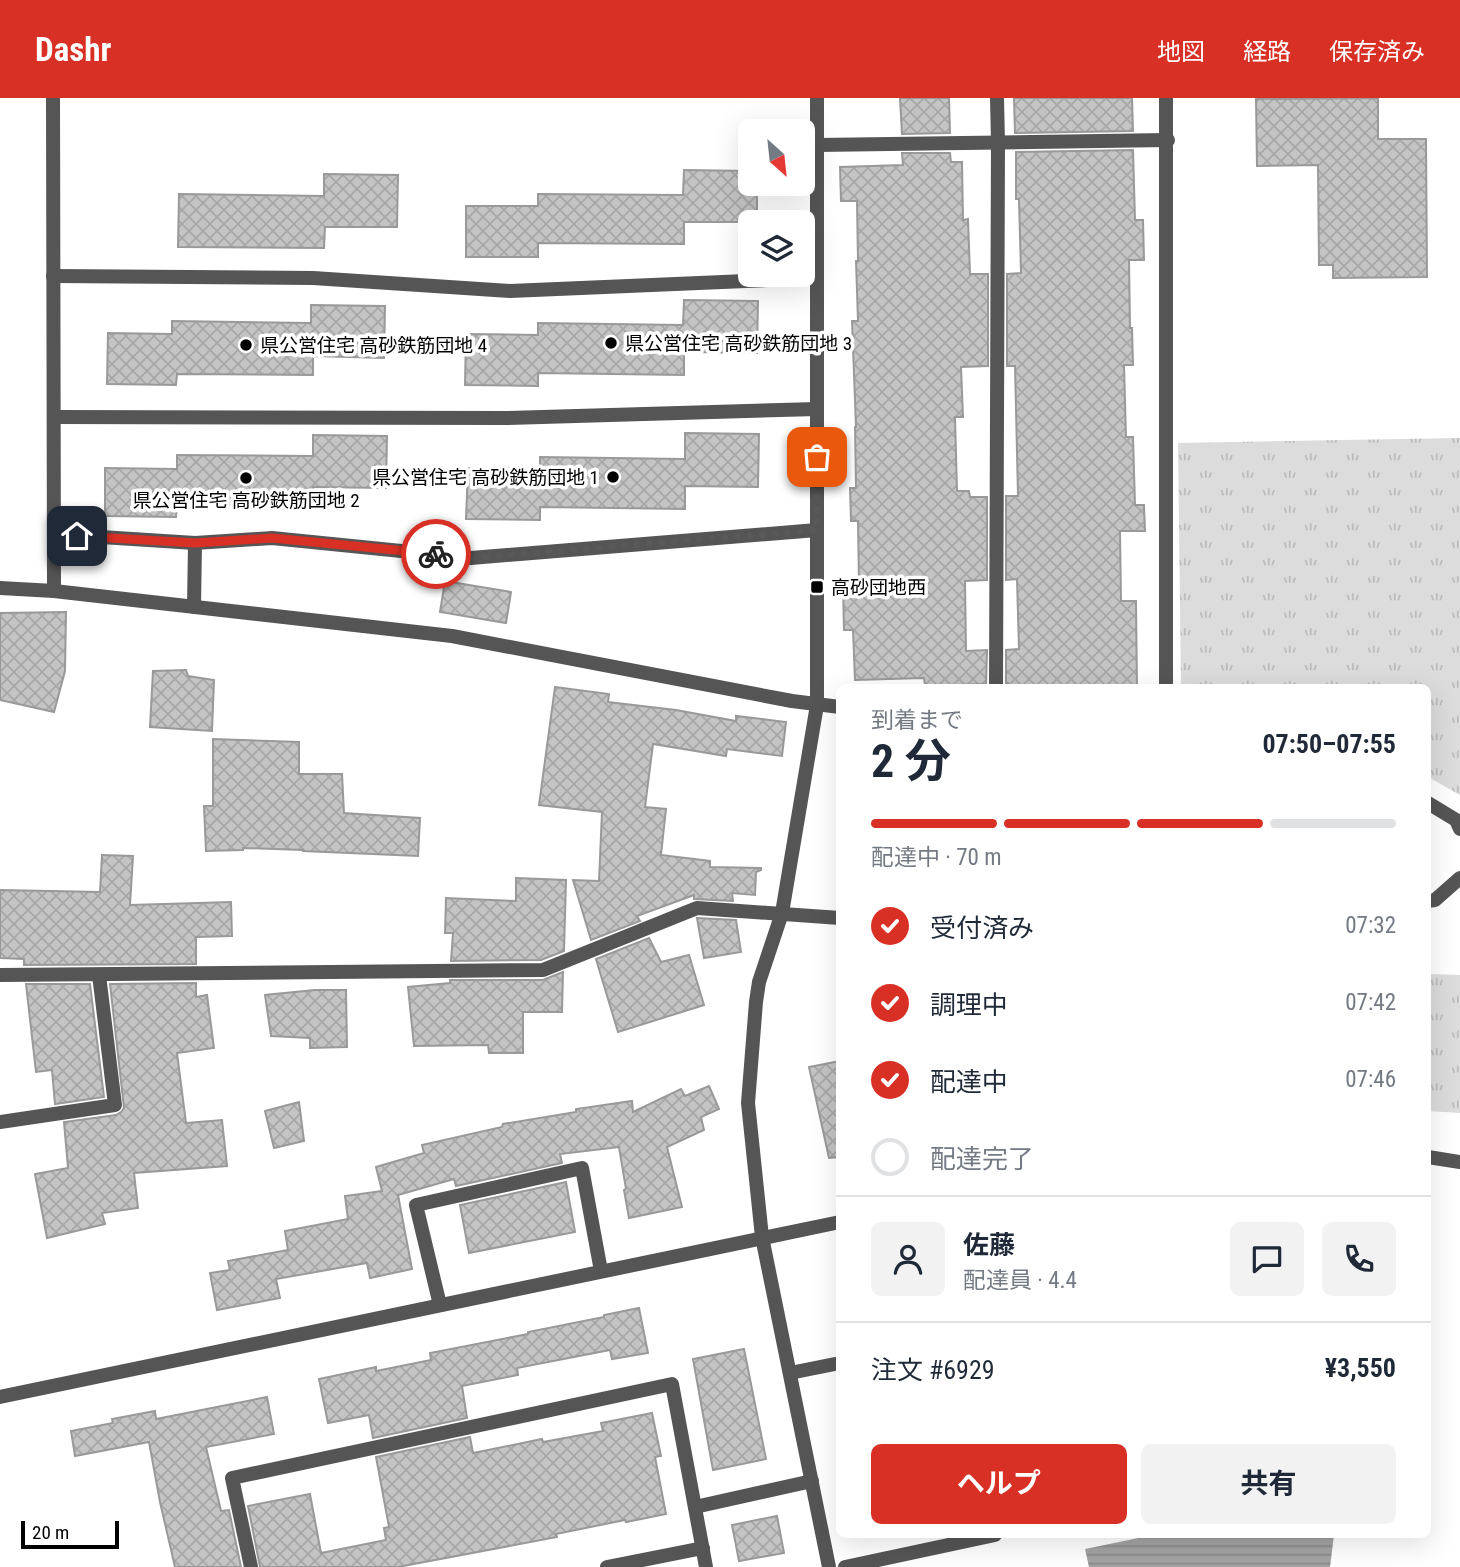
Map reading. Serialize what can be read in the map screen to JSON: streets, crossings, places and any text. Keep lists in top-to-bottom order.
{
  "places": {
    "other": [
      "県公営住宅 高砂鉄筋団地 3",
      "県公営住宅 高砂鉄筋団地 4",
      "県公営住宅 高砂鉄筋団地 1",
      "県公営住宅 高砂鉄筋団地 2"
    ],
    "transit": ["高砂団地西"]
  },
  "scale_bar": "20 m",
  "north": "bottom right",
  "page": {
    "header": "Dashr",
    "nav": ["地図", "経路", "保存済み"],
    "heading": ["2 分", "到着まで", "07:50–07:55"],
    "panel": [
      "佐藤",
      "配達員 · 4.4",
      "注文 #6929",
      "¥3,550"
    ],
    "bar": "配達中 · 70 m",
    "list": [
      ["受付済み", "07:32"],
      ["調理中", "07:42"],
      ["配達中", "07:46"],
      "配達完了"
    ],
    "buttons": ["ヘルプ", "共有"],
    "scale": "20 m"
  }
}
